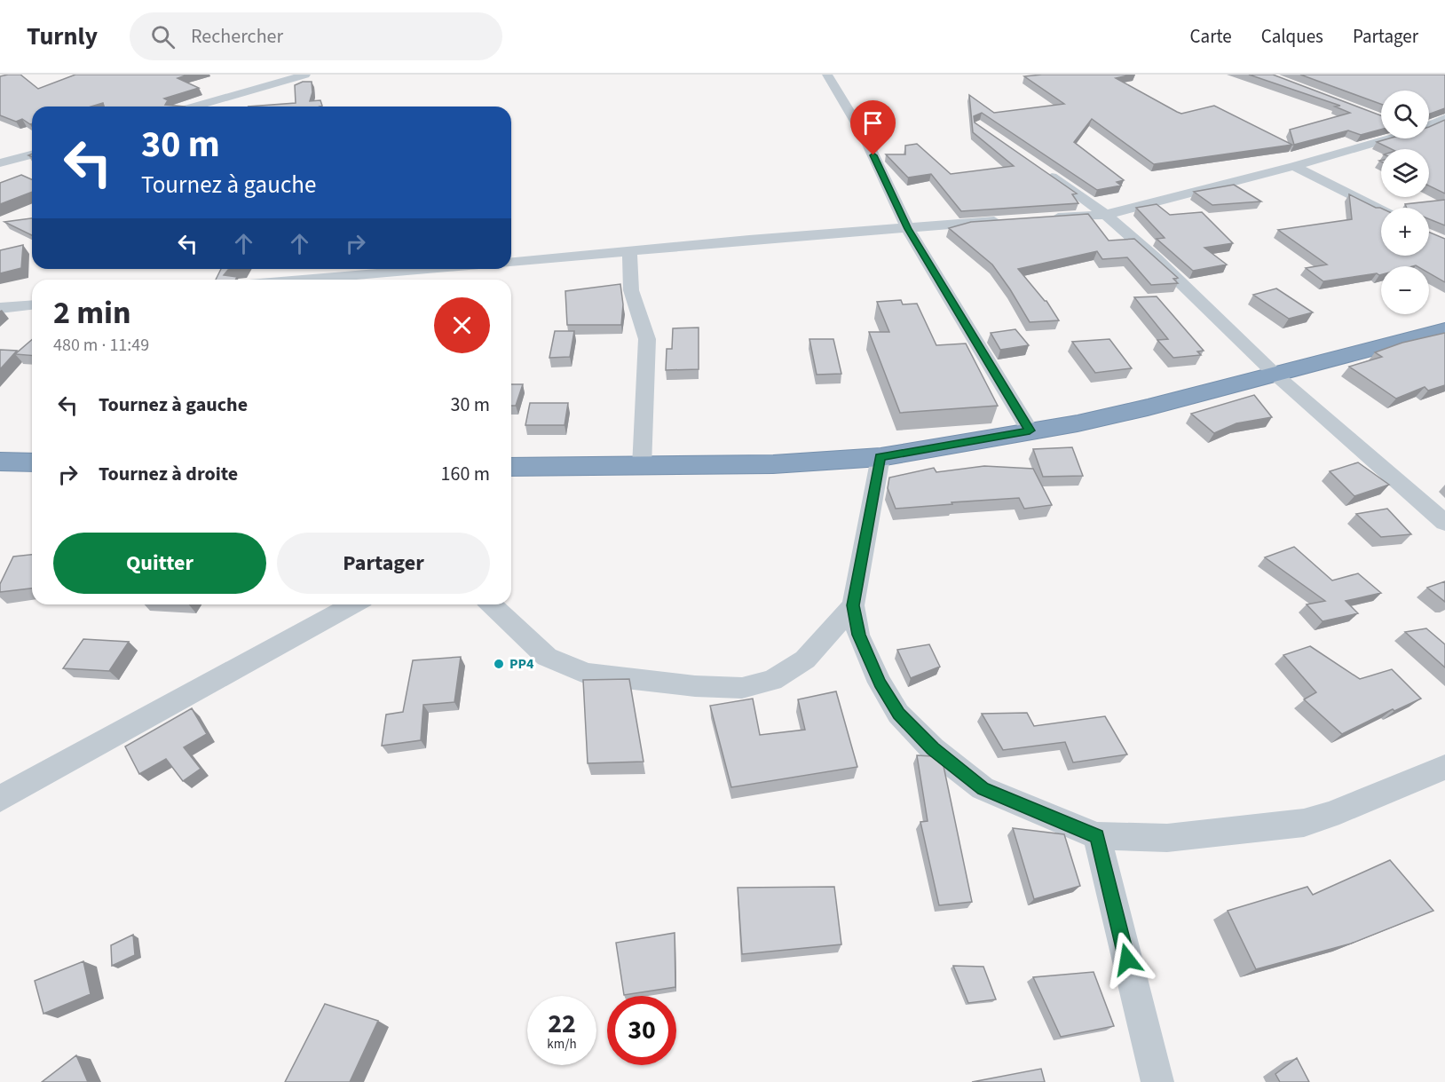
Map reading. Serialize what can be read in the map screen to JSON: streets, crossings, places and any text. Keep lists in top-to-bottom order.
{
  "places": ["PP4"],
  "page": {
    "header": "Turnly",
    "search": "Rechercher",
    "nav": ["Carte", "Calques", "Partager"],
    "map_buttons": ["+", "−"],
    "turn": ["30 m", "Tournez à gauche"],
    "heading": ["2 min", "480 m · 11:49"],
    "list": [
      {
        "name": "Tournez à gauche",
        "value": "30 m"
      },
      {
        "name": "Tournez à droite",
        "value": "160 m"
      }
    ],
    "buttons": ["Quitter", "Partager"],
    "speed": "22 km/h",
    "limit": "30"
  }
}
